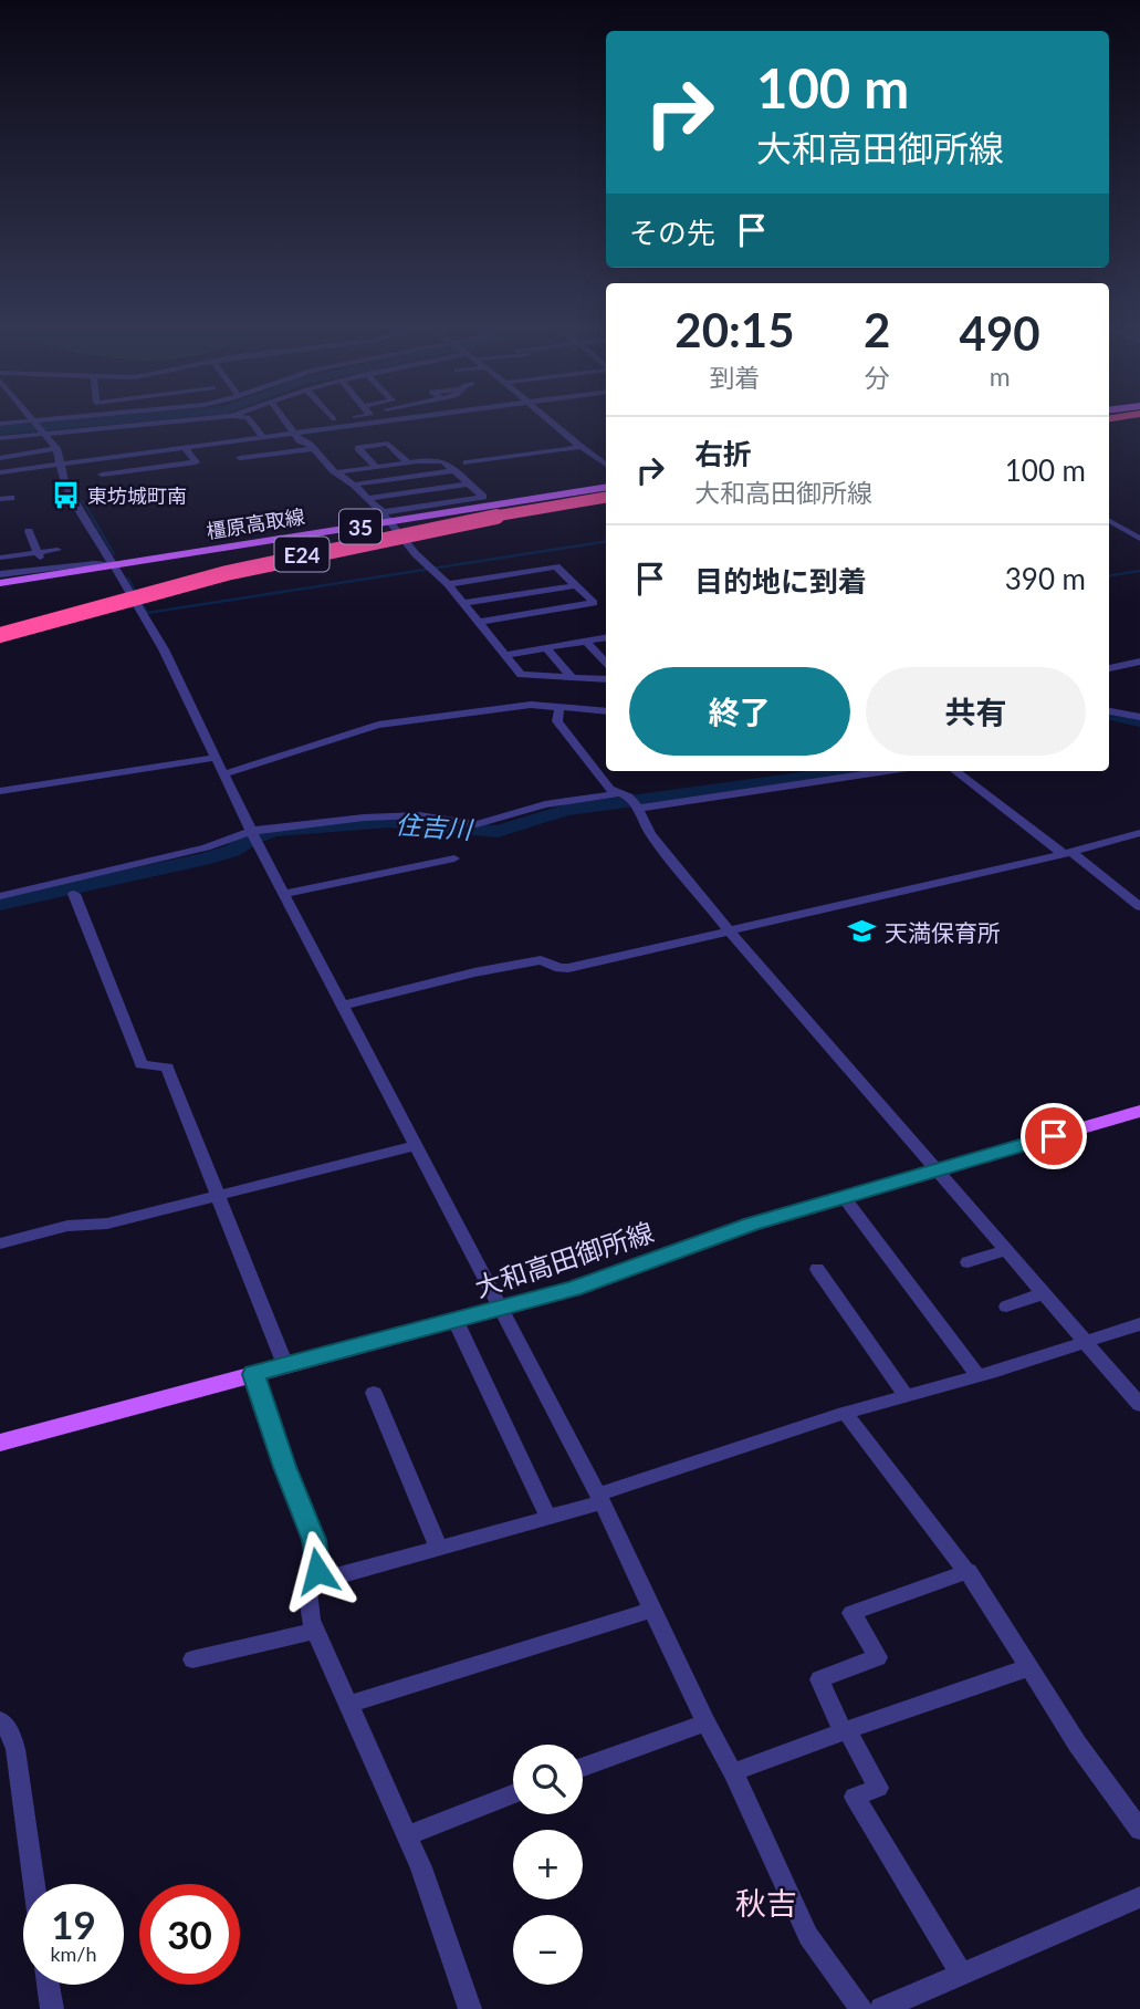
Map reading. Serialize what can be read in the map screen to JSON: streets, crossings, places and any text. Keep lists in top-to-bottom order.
{
  "streets": {
    "highway": ["E24"],
    "main road": ["橿原高取線", "35", "大和高田御所線"]
  },
  "districts": ["秋吉"],
  "water": ["住吉川"],
  "places": {
    "bus stop": ["東坊城町南"],
    "school or university": ["天満保育所"]
  },
  "page": {
    "turn": ["100 m", "大和高田御所線"],
    "then": "その先",
    "eta": [
      "20:15",
      "到着",
      "2",
      "分",
      "490",
      "m"
    ],
    "list": [
      {
        "name": "右折",
        "note": "大和高田御所線",
        "value": "100 m"
      },
      {
        "name": "目的地に到着",
        "value": "390 m"
      }
    ],
    "buttons": ["終了", "共有"],
    "map_buttons": ["+", "−"],
    "speed": "19 km/h",
    "limit": "30"
  }
}
